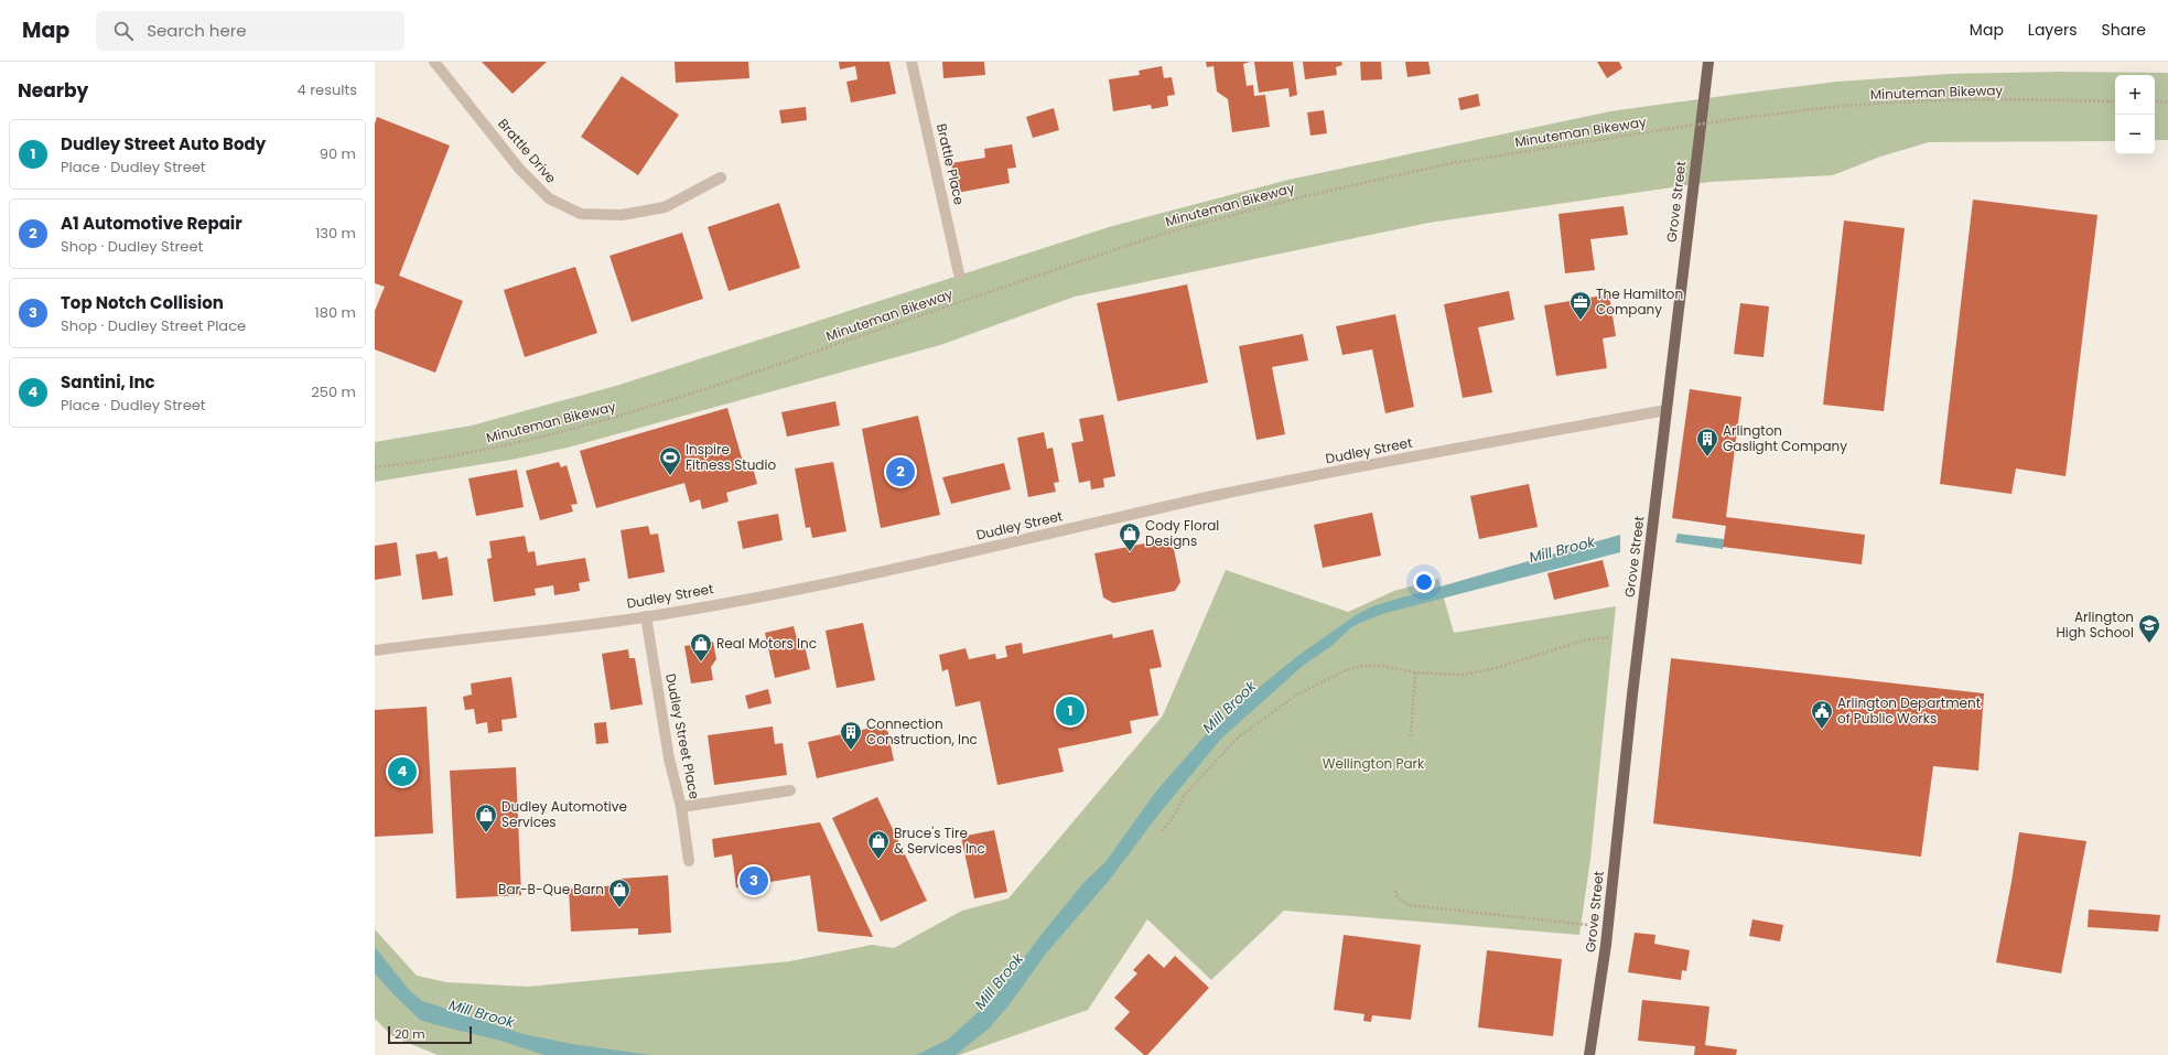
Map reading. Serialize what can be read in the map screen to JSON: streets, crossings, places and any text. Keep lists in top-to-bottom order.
{
  "streets": {
    "main road": ["Grove Street"],
    "street": [
      "Brattle Drive",
      "Brattle Place",
      "Dudley Street",
      "Dudley Street Place"
    ],
    "path": ["Minuteman Bikeway"]
  },
  "crossings": [
    ["Grove Street", "Dudley Street"],
    ["Dudley Street", "Dudley Street Place"]
  ],
  "water": ["Mill Brook"],
  "parks": ["Wellington Park"],
  "places": {
    "office": ["The Hamilton Company"],
    "building": ["Arlington Gaslight Company", "Connection Construction, Inc"],
    "sports": ["Inspire Fitness Studio"],
    "shop": [
      "Cody Floral Designs",
      "Real Motors Inc",
      "Dudley Automotive Services",
      "Bruce's Tire & Services Inc",
      "Bar-B-Que Barn"
    ],
    "school or university": ["Arlington High School"],
    "public building": ["Arlington Department of Public Works"]
  },
  "scale_bar": "20 m",
  "page": {
    "header": "Map",
    "search": "Search here",
    "nav": ["Map", "Layers", "Share"],
    "heading": ["Nearby", "4 results"],
    "map_buttons": ["+", "−"],
    "list": [
      {
        "mark": "1",
        "name": "Dudley Street Auto Body",
        "note": "Place · Dudley Street",
        "value": "90 m"
      },
      {
        "mark": "2",
        "name": "A1 Automotive Repair",
        "note": "Shop · Dudley Street",
        "value": "130 m"
      },
      {
        "mark": "3",
        "name": "Top Notch Collision",
        "note": "Shop · Dudley Street Place",
        "value": "180 m"
      },
      {
        "mark": "4",
        "name": "Santini, Inc",
        "note": "Place · Dudley Street",
        "value": "250 m"
      }
    ],
    "pins": [
      "2",
      "1",
      "4",
      "3"
    ],
    "scale": "20 m"
  }
}
